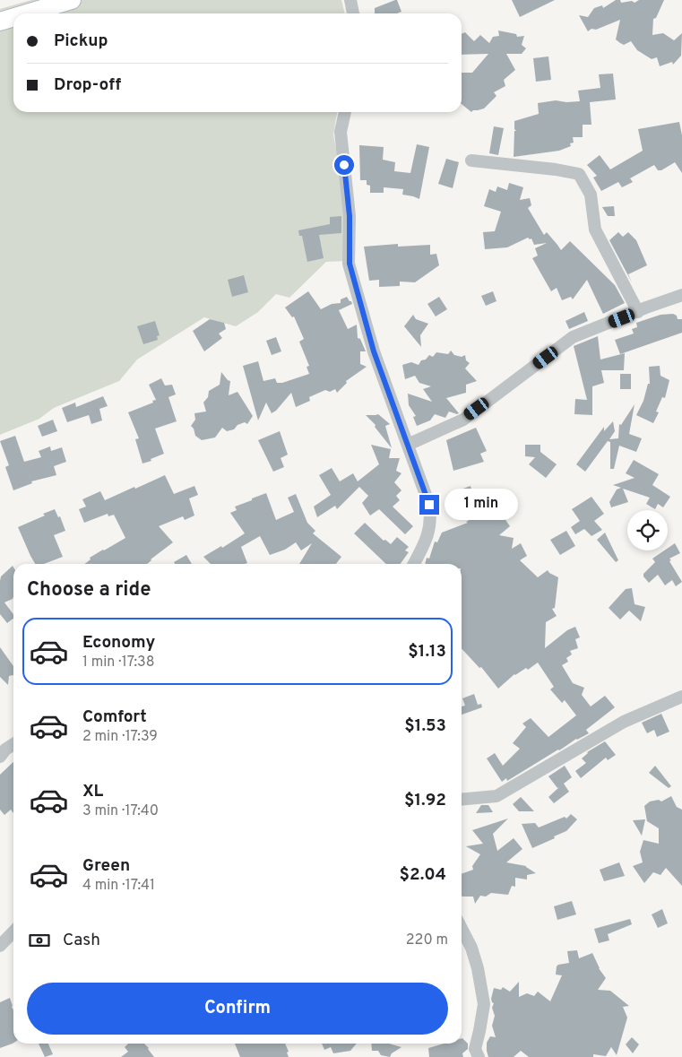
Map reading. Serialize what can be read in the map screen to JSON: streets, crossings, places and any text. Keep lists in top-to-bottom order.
{
  "page": {
    "banner": ["Pickup", "Drop-off"],
    "bubble": "1 min",
    "heading": "Choose a ride",
    "list": [
      {
        "name": "Economy",
        "note": "1 min · 17:38",
        "value": "$1.13"
      },
      {
        "name": "Comfort",
        "note": "2 min · 17:39",
        "value": "$1.53"
      },
      {
        "name": "XL",
        "note": "3 min · 17:40",
        "value": "$1.92"
      },
      {
        "name": "Green",
        "note": "4 min · 17:41",
        "value": "$2.04"
      }
    ],
    "pay": ["Cash", "220 m"],
    "buttons": "Confirm"
  }
}
